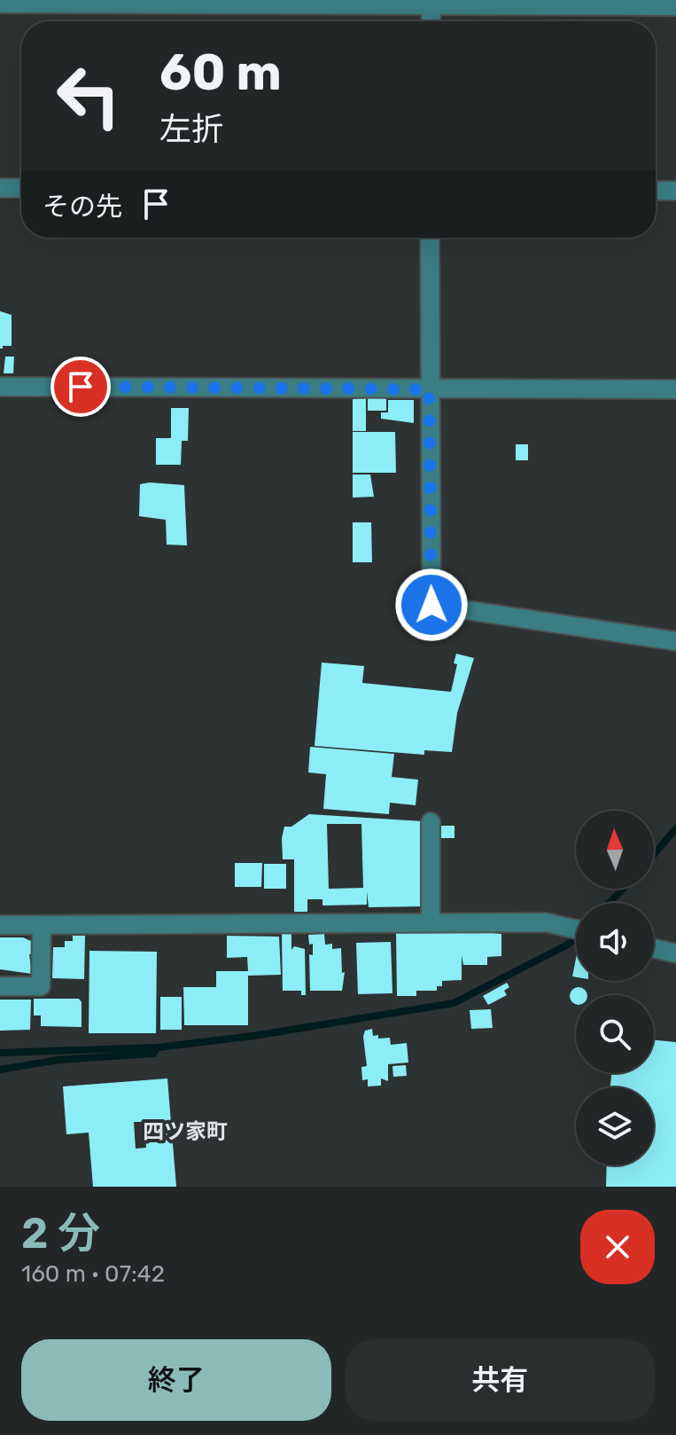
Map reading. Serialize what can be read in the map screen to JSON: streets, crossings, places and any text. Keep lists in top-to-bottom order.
{
  "districts": ["四ツ家町"],
  "north": "top",
  "page": {
    "turn": ["60 m", "左折"],
    "then": "その先",
    "heading": ["2 分", "160 m · 07:42"],
    "buttons": ["終了", "共有"]
  }
}
